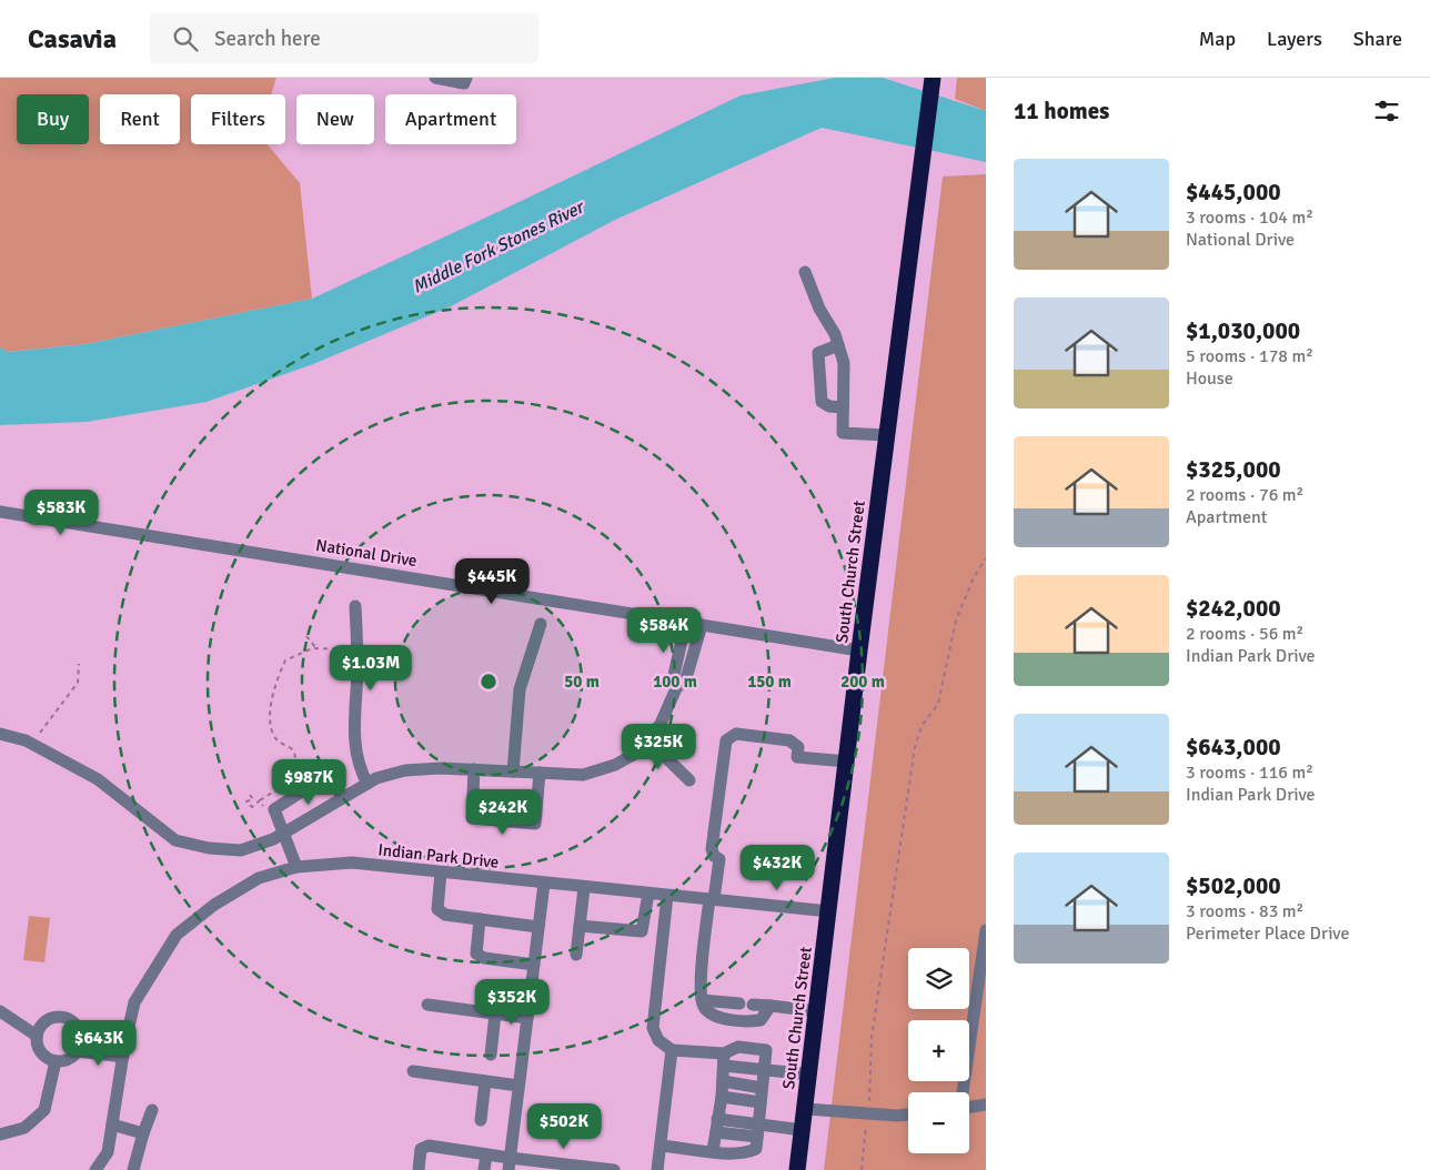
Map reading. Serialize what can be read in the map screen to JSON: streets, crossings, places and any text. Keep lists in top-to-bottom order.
{
  "streets": {
    "highway": ["South Church Street"],
    "street": ["National Drive", "Indian Park Drive"]
  },
  "crossings": [
    ["National Drive", "South Church Street"],
    ["South Church Street", "Indian Park Drive"]
  ],
  "water": ["Middle Fork Stones River"],
  "page": {
    "header": "Casavia",
    "search": "Search here",
    "nav": ["Map", "Layers", "Share"],
    "heading": "11 homes",
    "chip": [
      "Buy",
      "Rent",
      "Filters",
      "New",
      "Apartment"
    ],
    "list": [
      {
        "name": "$445,000",
        "note": "3 rooms · 104 m² · National Drive"
      },
      {
        "name": "$1,030,000",
        "note": "5 rooms · 178 m² · House"
      },
      {
        "name": "$325,000",
        "note": "2 rooms · 76 m² · Apartment"
      },
      {
        "name": "$242,000",
        "note": "2 rooms · 56 m² · Indian Park Drive"
      },
      {
        "name": "$643,000",
        "note": "3 rooms · 116 m² · Indian Park Drive"
      },
      {
        "name": "$502,000",
        "note": "3 rooms · 83 m² · Perimeter Place Drive"
      }
    ],
    "price": [
      "$583K",
      "$445K",
      "$584K",
      "$1.03M",
      "$325K",
      "$987K",
      "$242K",
      "$432K",
      "$352K",
      "$643K",
      "$502K"
    ],
    "map_buttons": ["+", "−"]
  },
  "rings": [
    "50 m",
    "100 m",
    "150 m",
    "200 m"
  ]
}
